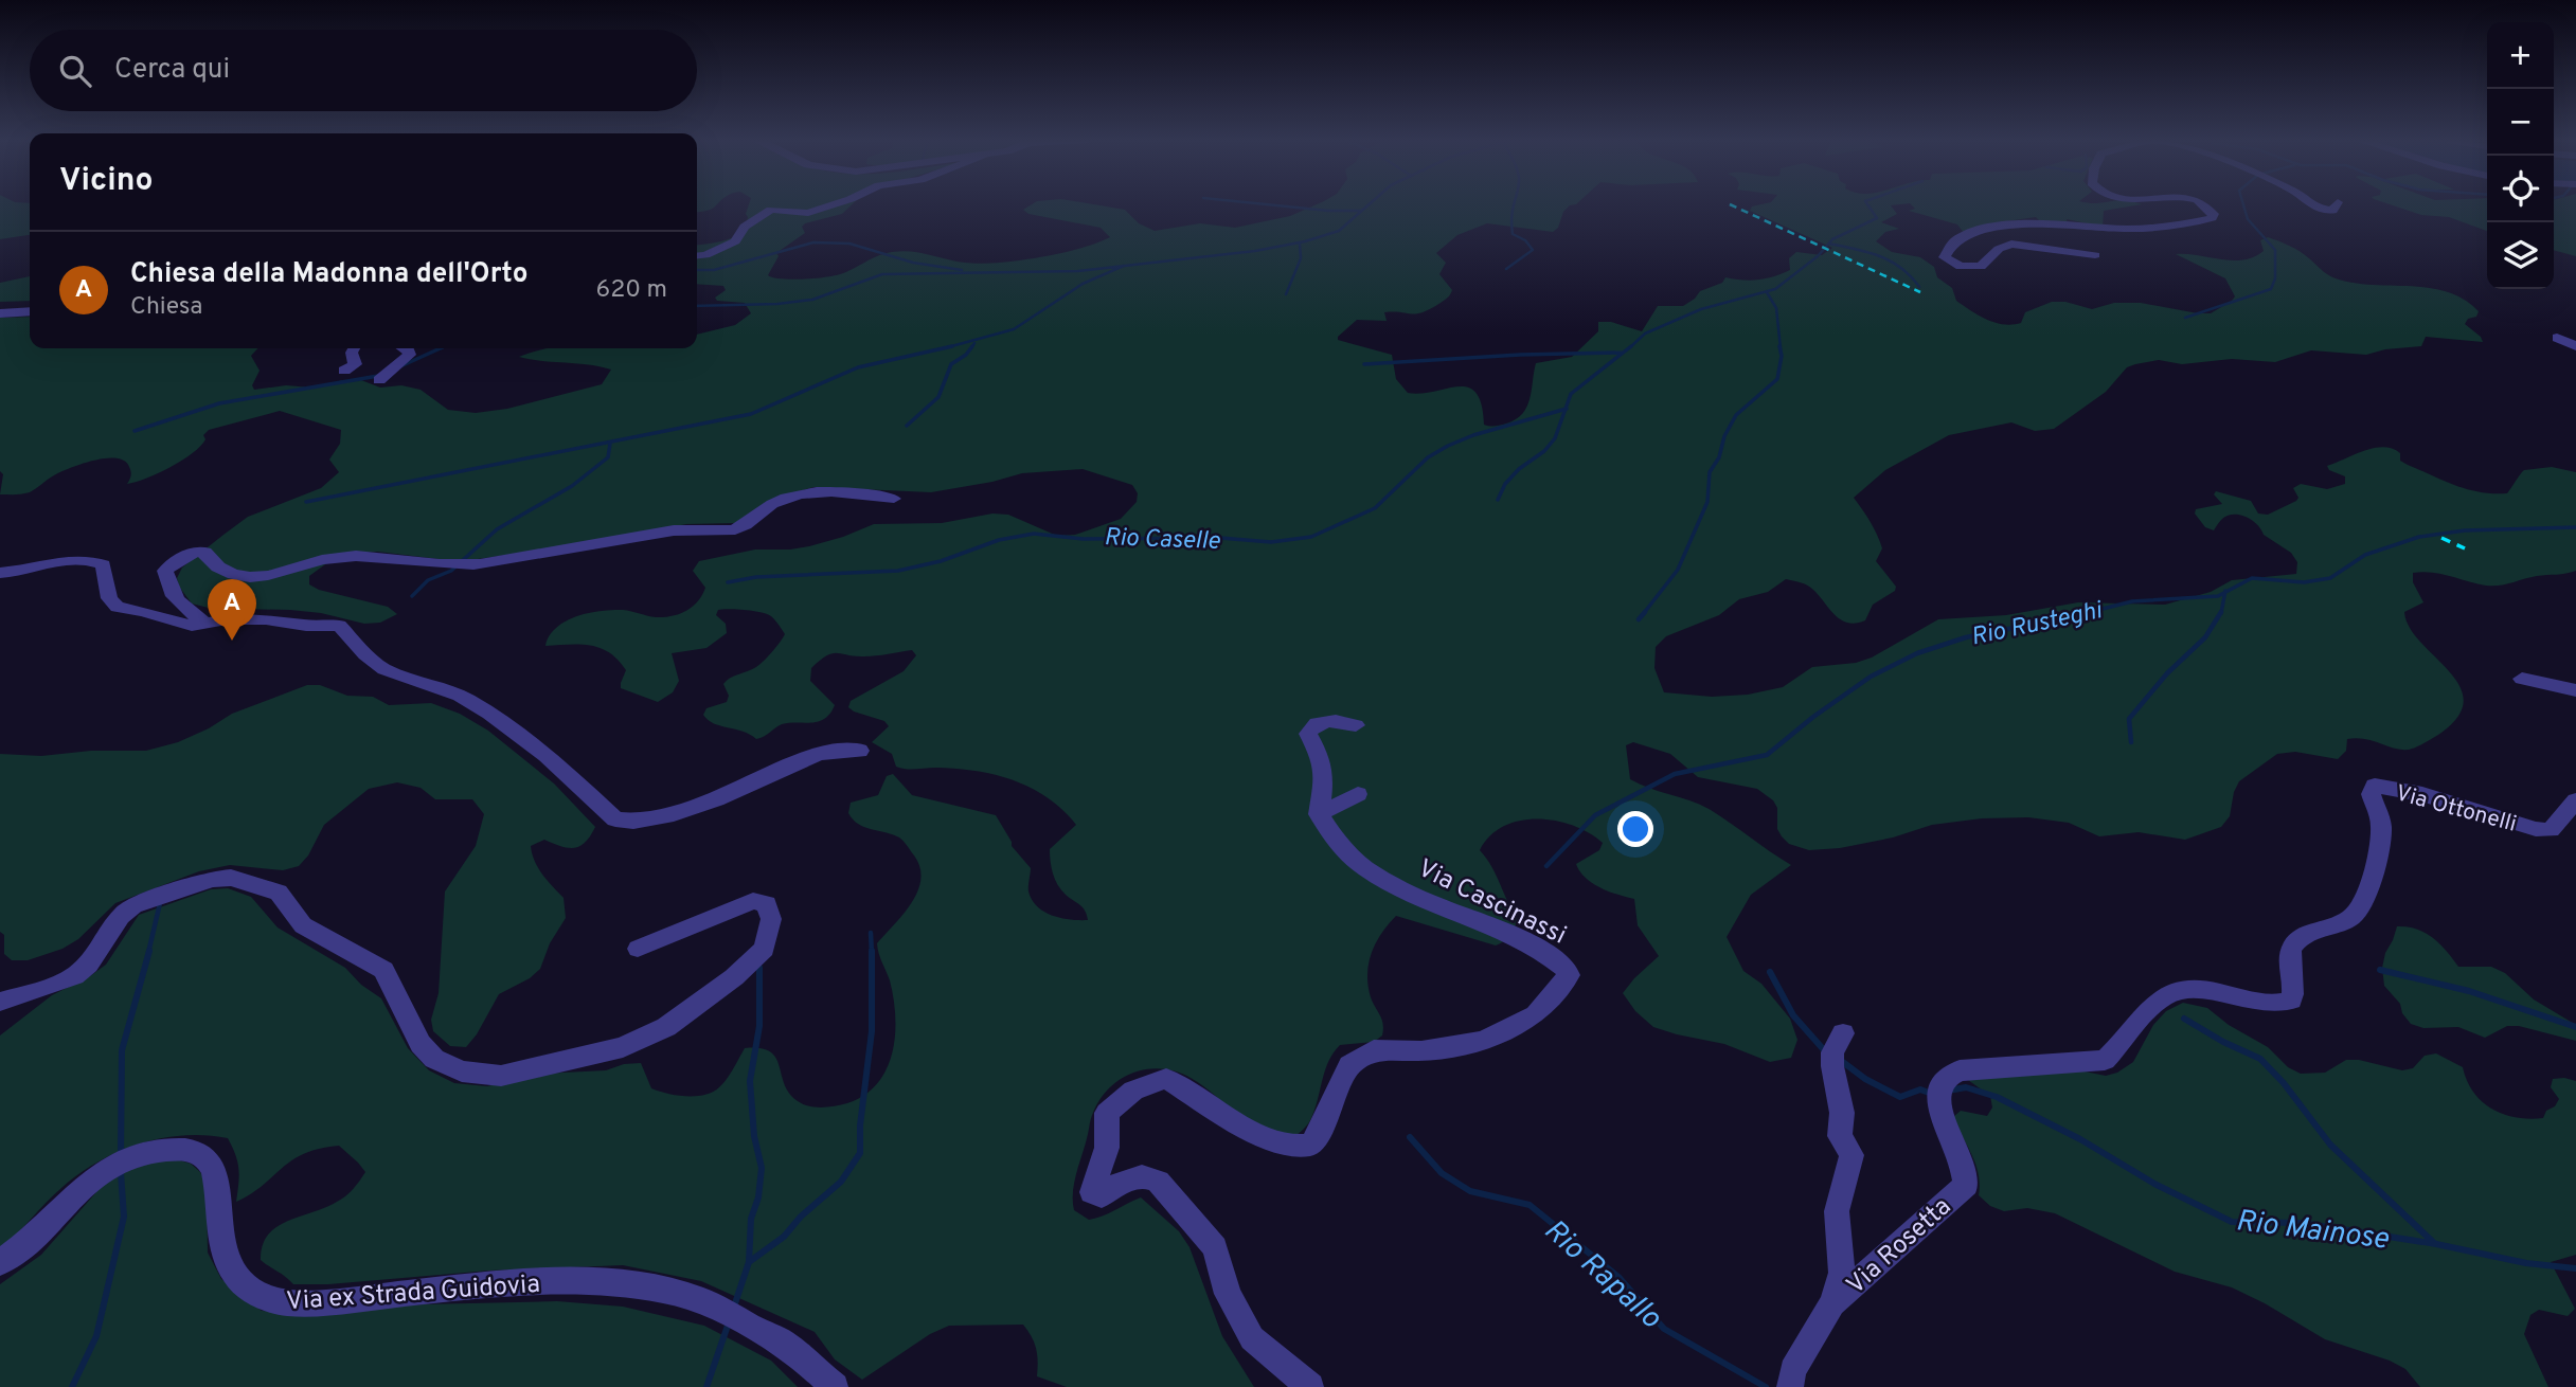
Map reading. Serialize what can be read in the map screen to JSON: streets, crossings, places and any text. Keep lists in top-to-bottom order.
{
  "streets": {
    "street": [
      "Via Ottonelli",
      "Via Cascinassi",
      "Via Rosetta",
      "Via ex Strada Guidovia"
    ]
  },
  "crossings": [
    ["Via Ottonelli", "Via Rosetta"]
  ],
  "water": [
    "Rio Caselle",
    "Rio Rusteghi",
    "Rio Mainose",
    "Rio Rapallo"
  ],
  "page": {
    "map_buttons": ["+", "−"],
    "search": "Cerca qui",
    "heading": "Vicino",
    "list": [
      {
        "mark": "A",
        "name": "Chiesa della Madonna dell'Orto",
        "note": "Chiesa",
        "value": "620 m"
      }
    ],
    "pins": "A"
  }
}
